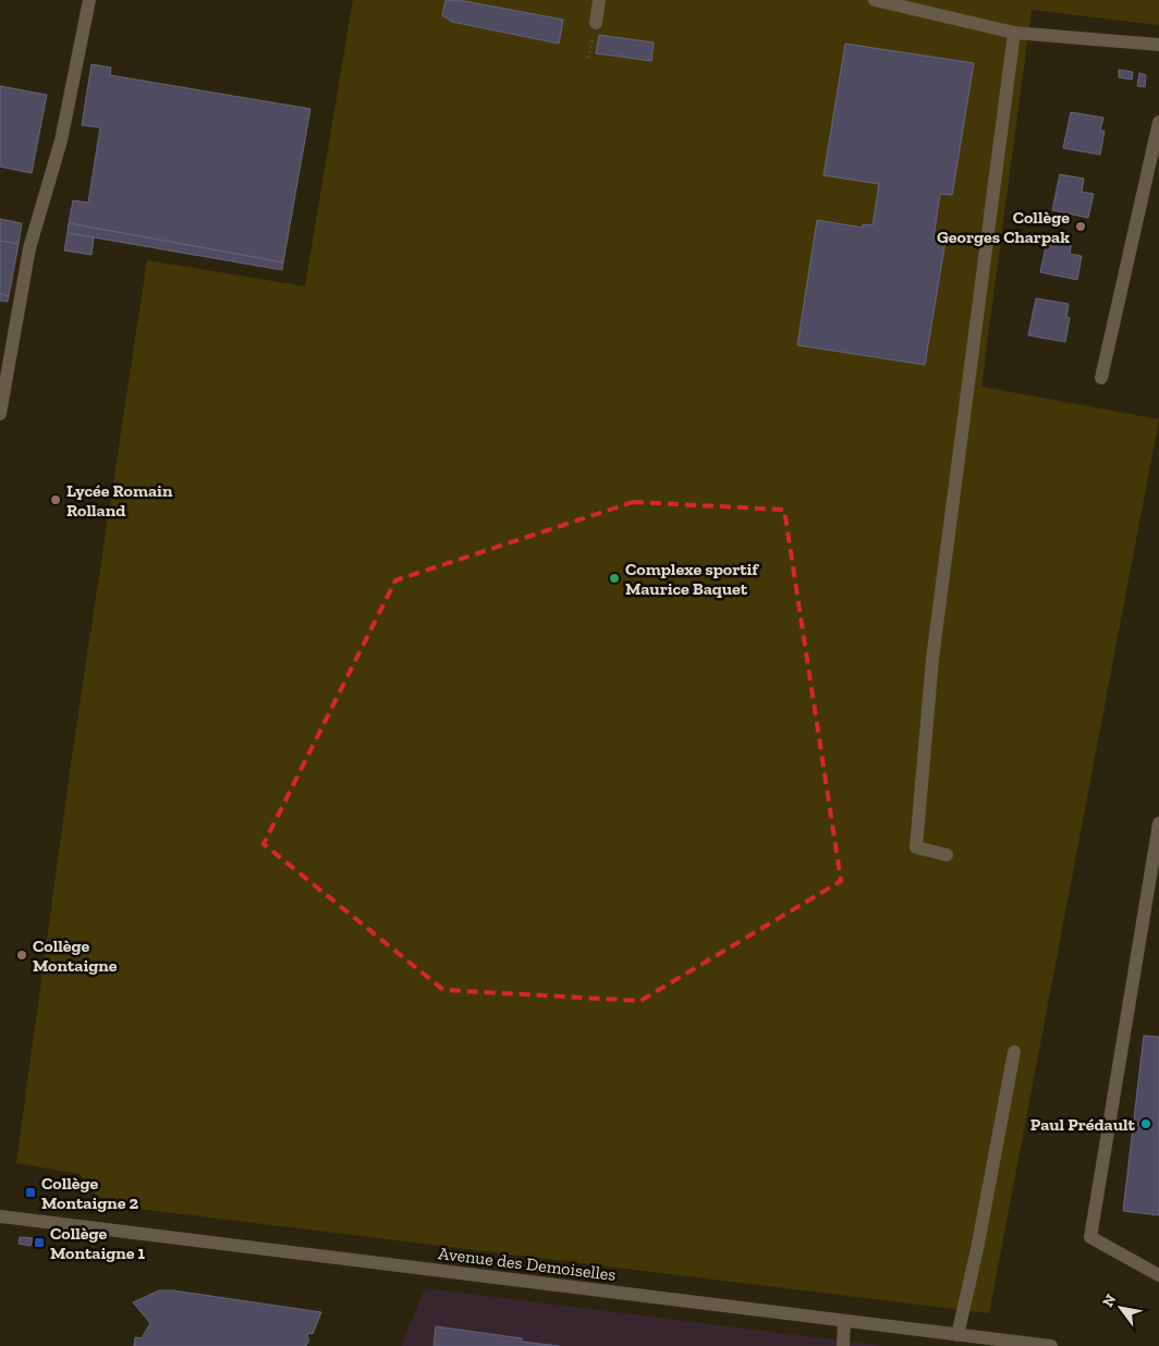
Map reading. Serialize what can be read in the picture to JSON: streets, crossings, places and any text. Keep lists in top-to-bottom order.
{
  "streets": {
    "street": ["Avenue des Demoiselles"]
  },
  "places": {
    "other": [
      "Collège Georges Charpak",
      "Lycée Romain Rolland",
      "Complexe sportif Maurice Baquet",
      "Collège Montaigne",
      "Paul Prédault"
    ],
    "transit": ["Collège Montaigne 2", "Collège Montaigne 1"]
  },
  "north": "top left"
}
